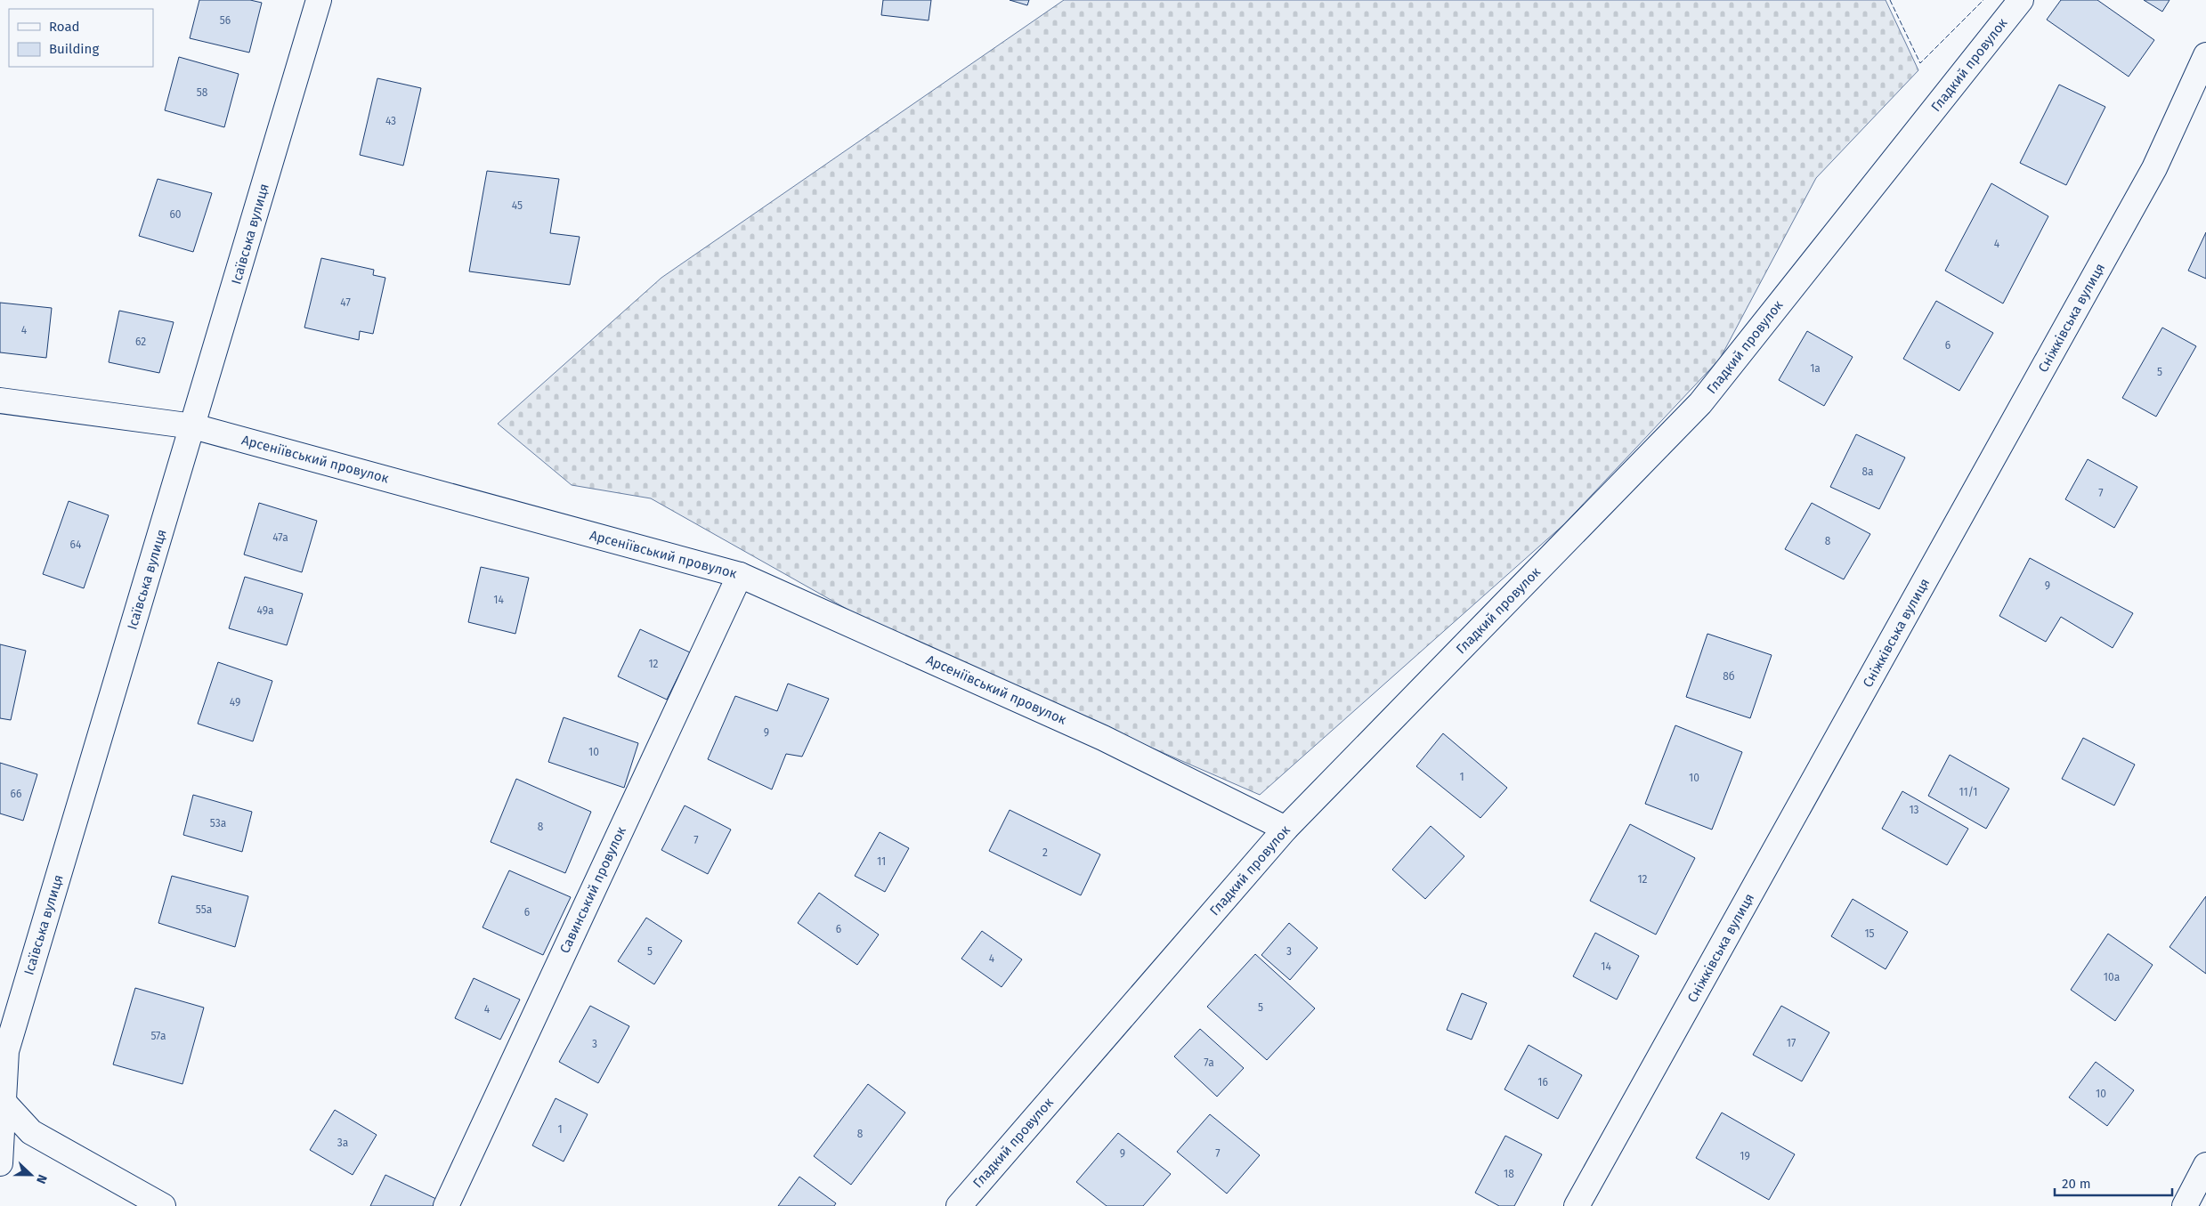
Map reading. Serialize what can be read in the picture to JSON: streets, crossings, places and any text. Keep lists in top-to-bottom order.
{
  "streets": {
    "street": [
      "Гладкий провулок",
      "Ісаївська вулиця",
      "Сніжківська вулиця",
      "Арсеніївський провулок",
      "Савинський провулок"
    ]
  },
  "crossings": [
    ["Гладкий провулок", "Арсеніївський провулок"],
    ["Ісаївська вулиця", "Арсеніївський провулок"],
    ["Арсеніївський провулок", "Савинський провулок"]
  ],
  "house_numbers": [
    "56",
    "58",
    "43",
    "45",
    "60",
    "4",
    "47",
    "4",
    "62",
    "6",
    "1а",
    "5",
    "8а",
    "7",
    "47а",
    "8",
    "64",
    "9",
    "14",
    "49а",
    "12",
    "8б",
    "49",
    "9",
    "10",
    "1",
    "10",
    "11/1",
    "66",
    "13",
    "53а",
    "8",
    "7",
    "2",
    "11",
    "12",
    "55а",
    "6",
    "6",
    "15",
    "5",
    "3",
    "4",
    "14",
    "10а",
    "5",
    "4",
    "57а",
    "17",
    "3",
    "7а",
    "16",
    "10",
    "1",
    "8",
    "3а",
    "9",
    "7",
    "19",
    "18"
  ],
  "legend": ["Road", "Building"],
  "scale_bar": "20 m",
  "north": "right"
}
